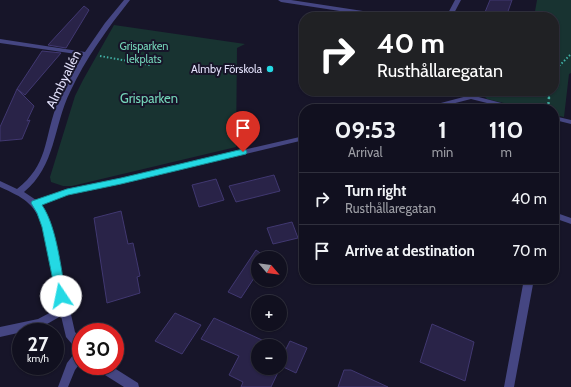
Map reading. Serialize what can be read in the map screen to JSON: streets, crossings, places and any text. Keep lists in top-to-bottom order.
{
  "streets": {
    "street": ["Almbyallén"]
  },
  "parks": ["Grisparken lekplats", "Grisparken"],
  "places": ["Almby Förskola"],
  "north": "bottom right",
  "page": {
    "turn": ["40 m", "Rusthållaregatan"],
    "eta": [
      "09:53",
      "Arrival",
      "1",
      "min",
      "110",
      "m"
    ],
    "list": [
      {
        "name": "Turn right",
        "note": "Rusthållaregatan",
        "value": "40 m"
      },
      {
        "name": "Arrive at destination",
        "value": "70 m"
      }
    ],
    "map_buttons": ["+", "−"],
    "speed": "27 km/h",
    "limit": "30"
  }
}
